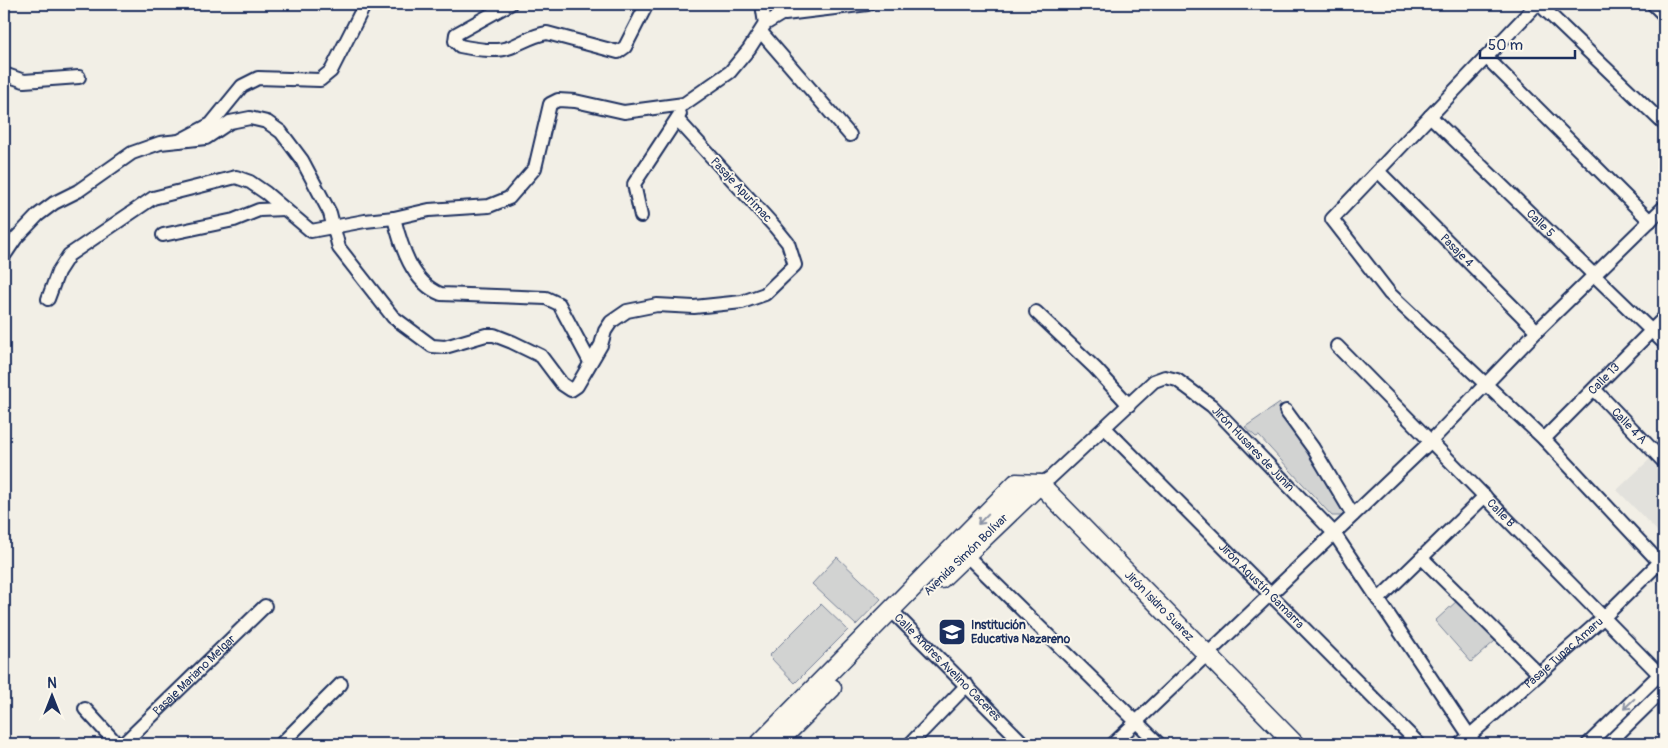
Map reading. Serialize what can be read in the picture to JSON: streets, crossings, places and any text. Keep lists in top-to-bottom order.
{
  "streets": {
    "street": [
      "Pasaje Apurímac",
      "Calle 5",
      "Pasaje 4",
      "Calle 13",
      "Calle 4 A",
      "Jirón Husares de Junin",
      "Calle B",
      "Avenida Simón Bolívar",
      "Jirón Agustín Gamarra",
      "Jirón Isidro Suarez",
      "Pasaje Tupac Amaru",
      "Calle Andres Avelino Caceres",
      "Pasaje Mariano Melgar"
    ]
  },
  "crossings": [
    ["Calle 5", "Calle 13"],
    ["Calle 13", "Calle 4 A"],
    ["Jirón Husares de Junin", "Avenida Simón Bolívar"],
    ["Jirón Husares de Junin", "Pasaje Tupac Amaru"],
    ["Calle B", "Pasaje Tupac Amaru"],
    ["Avenida Simón Bolívar", "Jirón Agustín Gamarra"],
    ["Avenida Simón Bolívar", "Jirón Isidro Suarez"],
    ["Avenida Simón Bolívar", "Calle Andres Avelino Caceres"]
  ],
  "places": {
    "school or university": ["Institución Educativa Nazareno"]
  },
  "scale_bar": "50 m",
  "north": "top"
}
